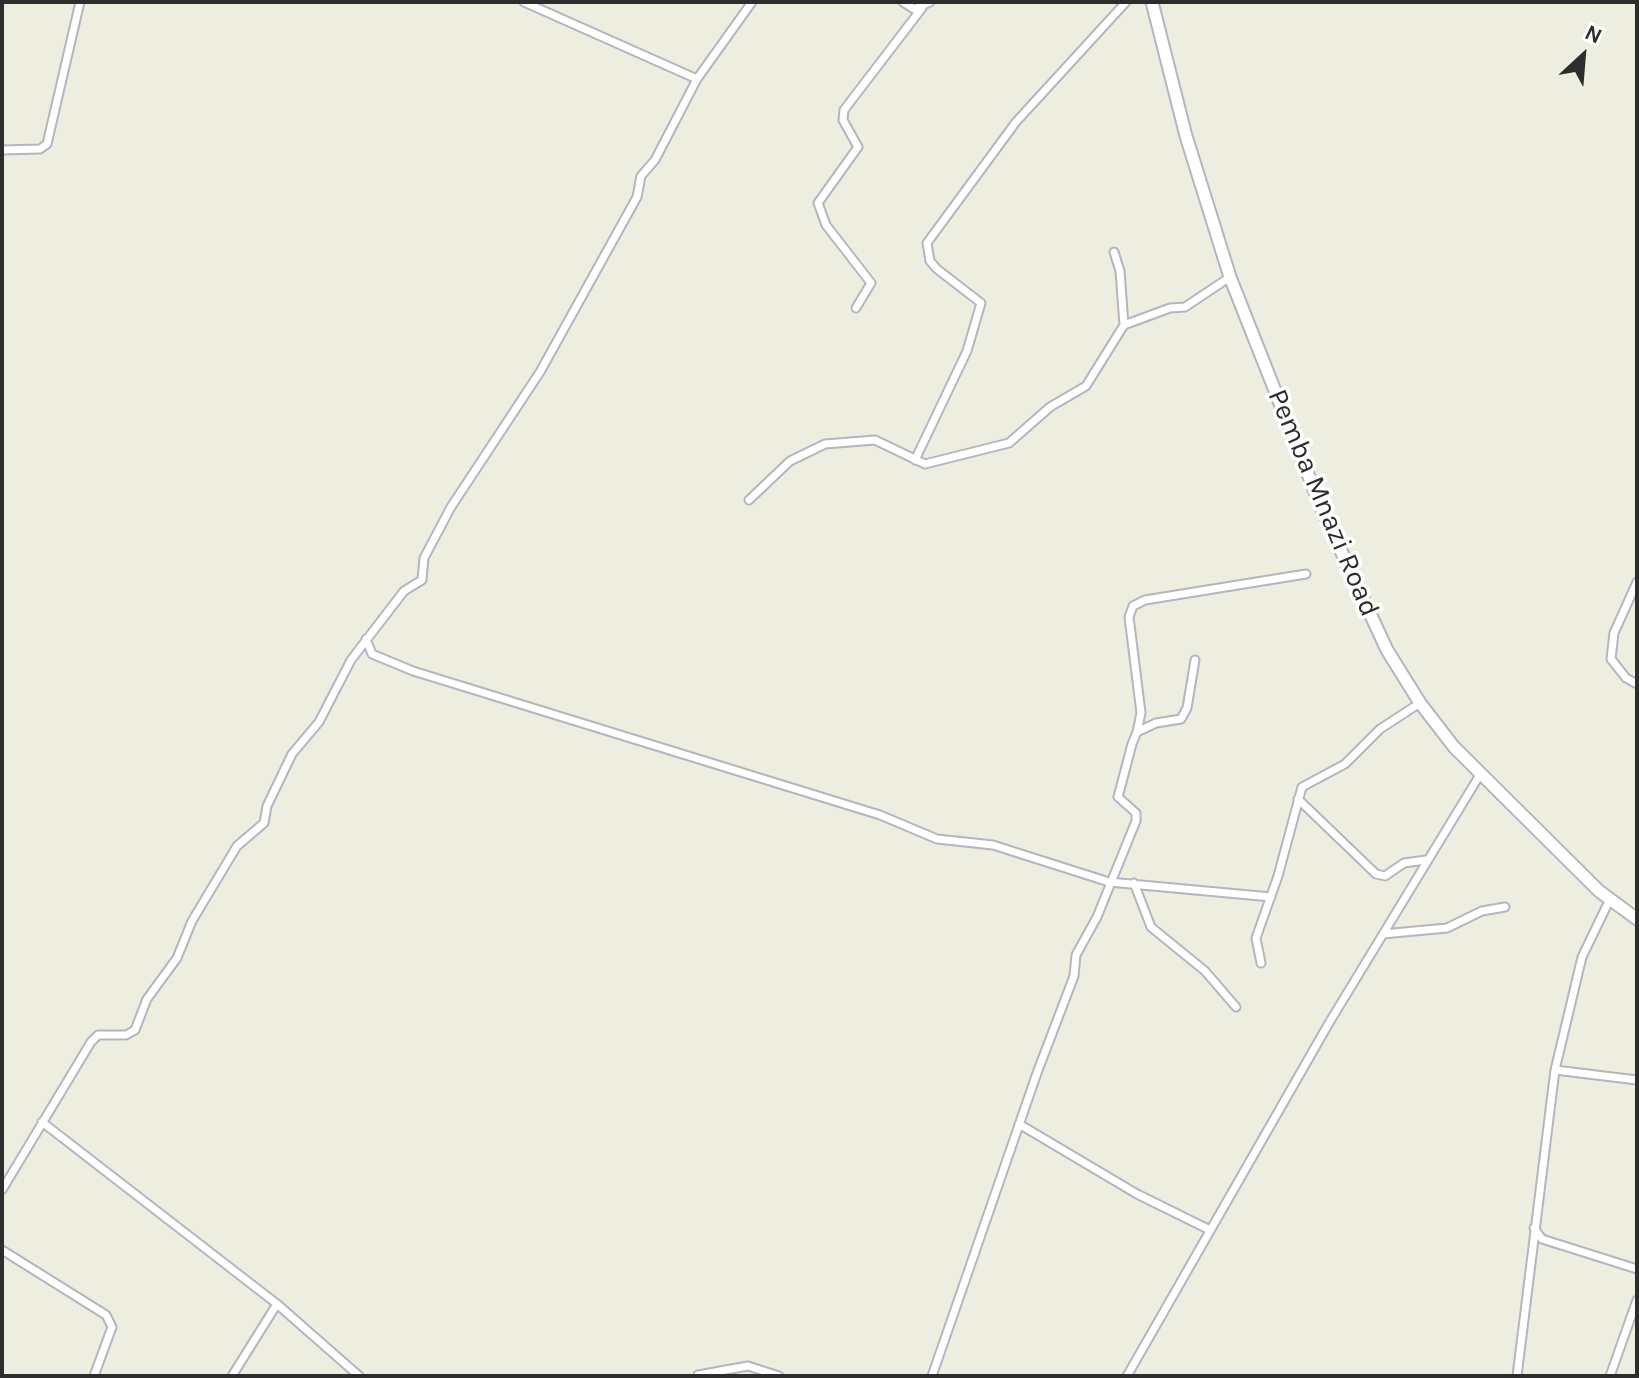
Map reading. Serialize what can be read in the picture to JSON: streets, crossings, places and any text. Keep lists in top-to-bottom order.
{
  "streets": {
    "main road": ["Pemba Mnazi Road"]
  },
  "north": "top right"
}
